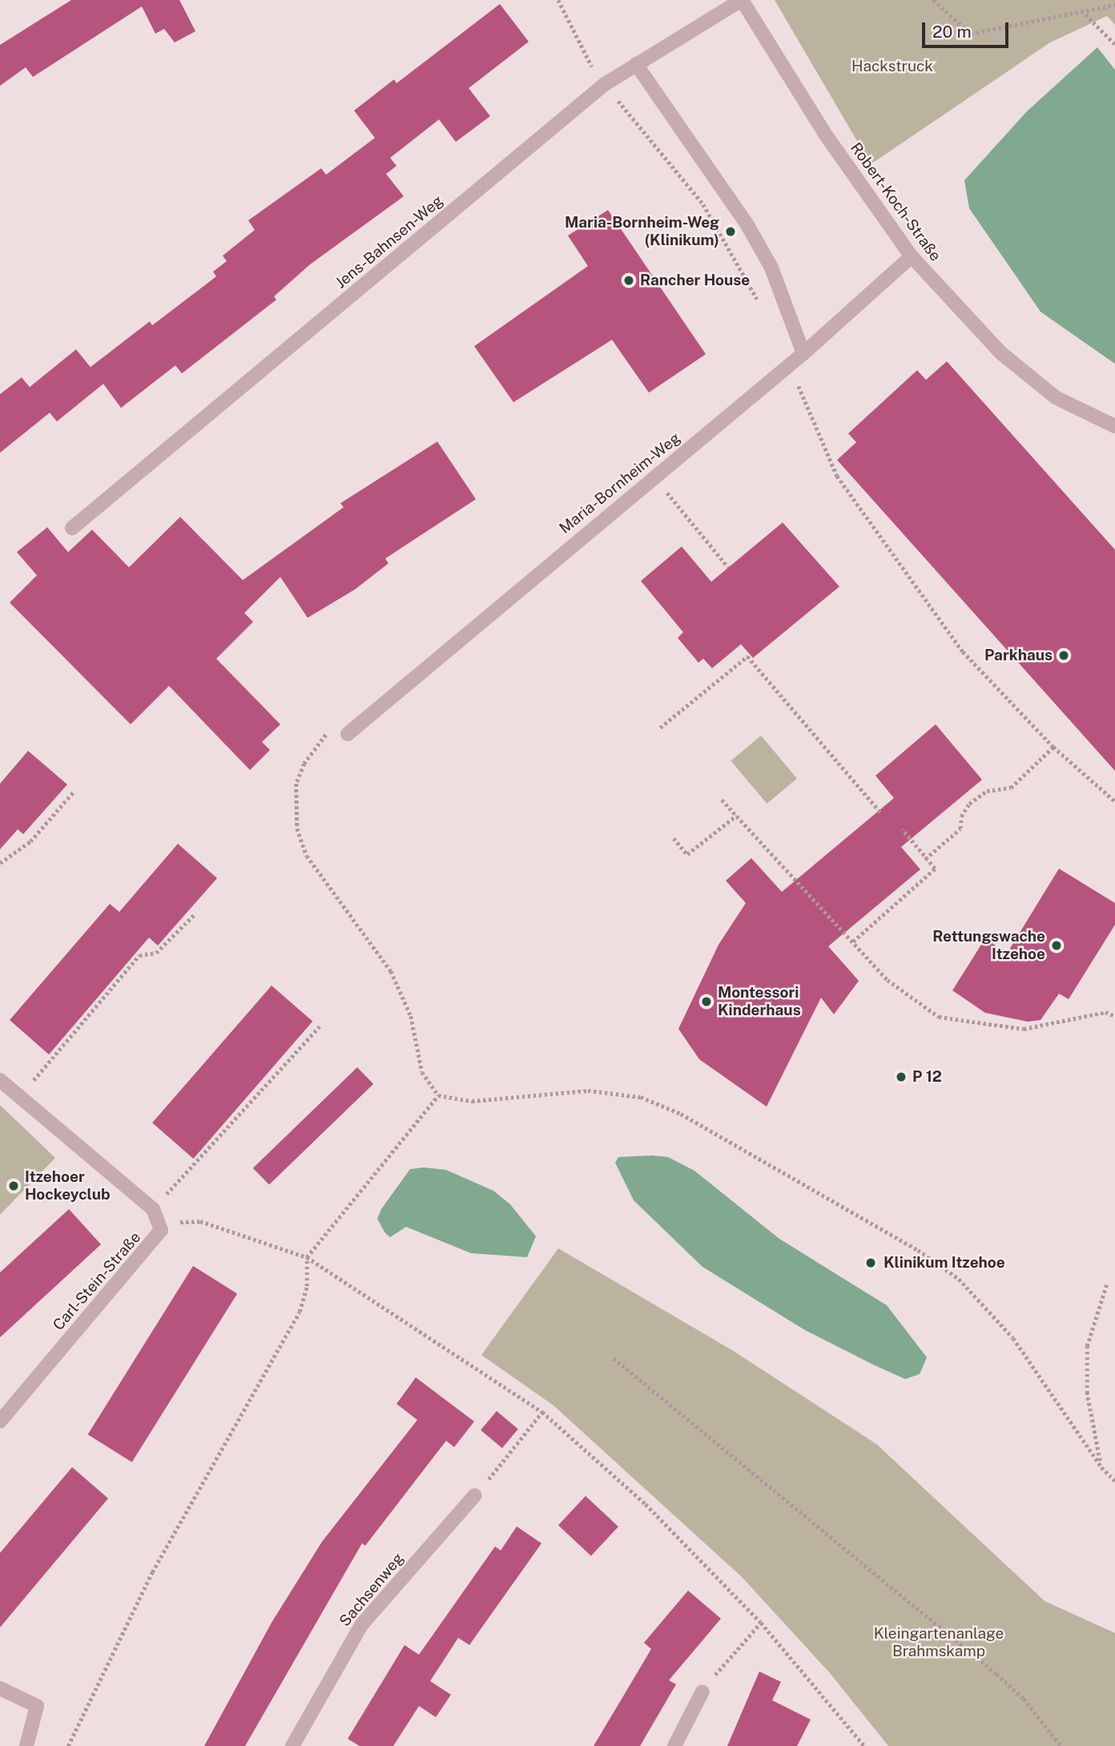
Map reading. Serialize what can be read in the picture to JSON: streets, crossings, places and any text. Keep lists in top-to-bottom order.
{
  "streets": {
    "street": [
      "Robert-Koch-Straße",
      "Jens-Bahnsen-Weg",
      "Maria-Bornheim-Weg",
      "Carl-Stein-Straße",
      "Sachsenweg"
    ]
  },
  "crossings": [
    ["Robert-Koch-Straße", "Jens-Bahnsen-Weg"],
    ["Robert-Koch-Straße", "Maria-Bornheim-Weg"]
  ],
  "parks": ["Hackstruck", "Kleingartenanlage Brahmskamp"],
  "places": [
    "Maria-Bornheim-Weg (Klinikum)",
    "Rancher House",
    "Parkhaus",
    "Rettungswache Itzehoe",
    "Montessori Kinderhaus",
    "P 12",
    "Itzehoer Hockeyclub",
    "Klinikum Itzehoe"
  ],
  "scale_bar": "20 m"
}
